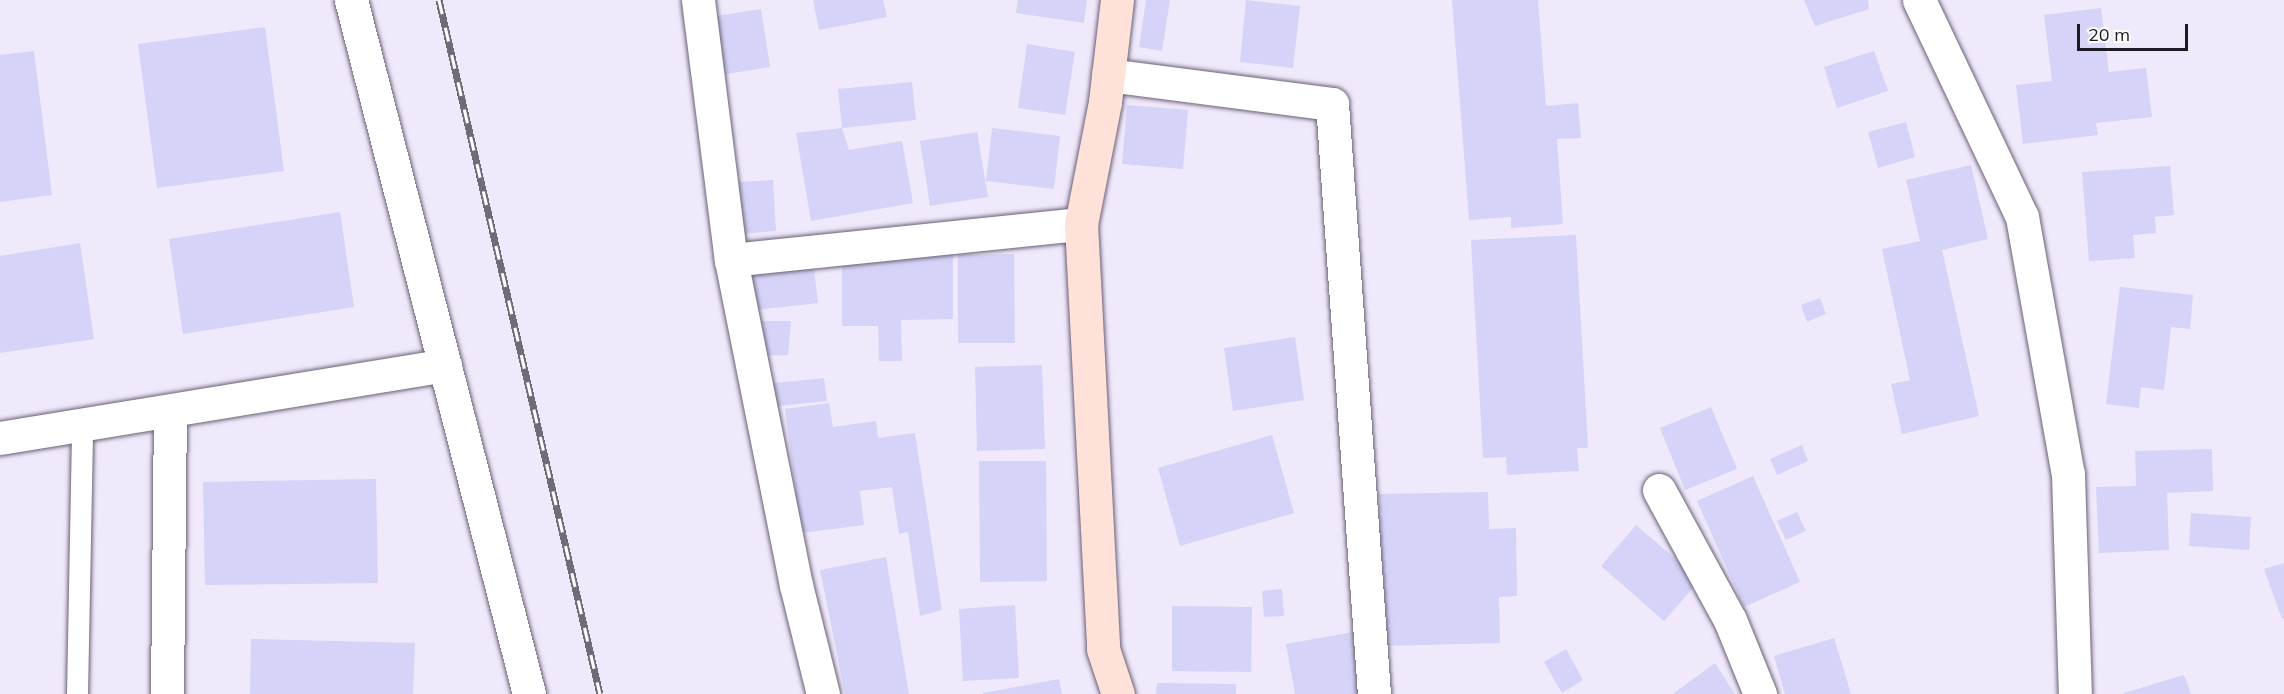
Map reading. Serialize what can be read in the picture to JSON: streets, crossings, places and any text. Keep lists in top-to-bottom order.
{
  "scale_bar": "20 m"
}
